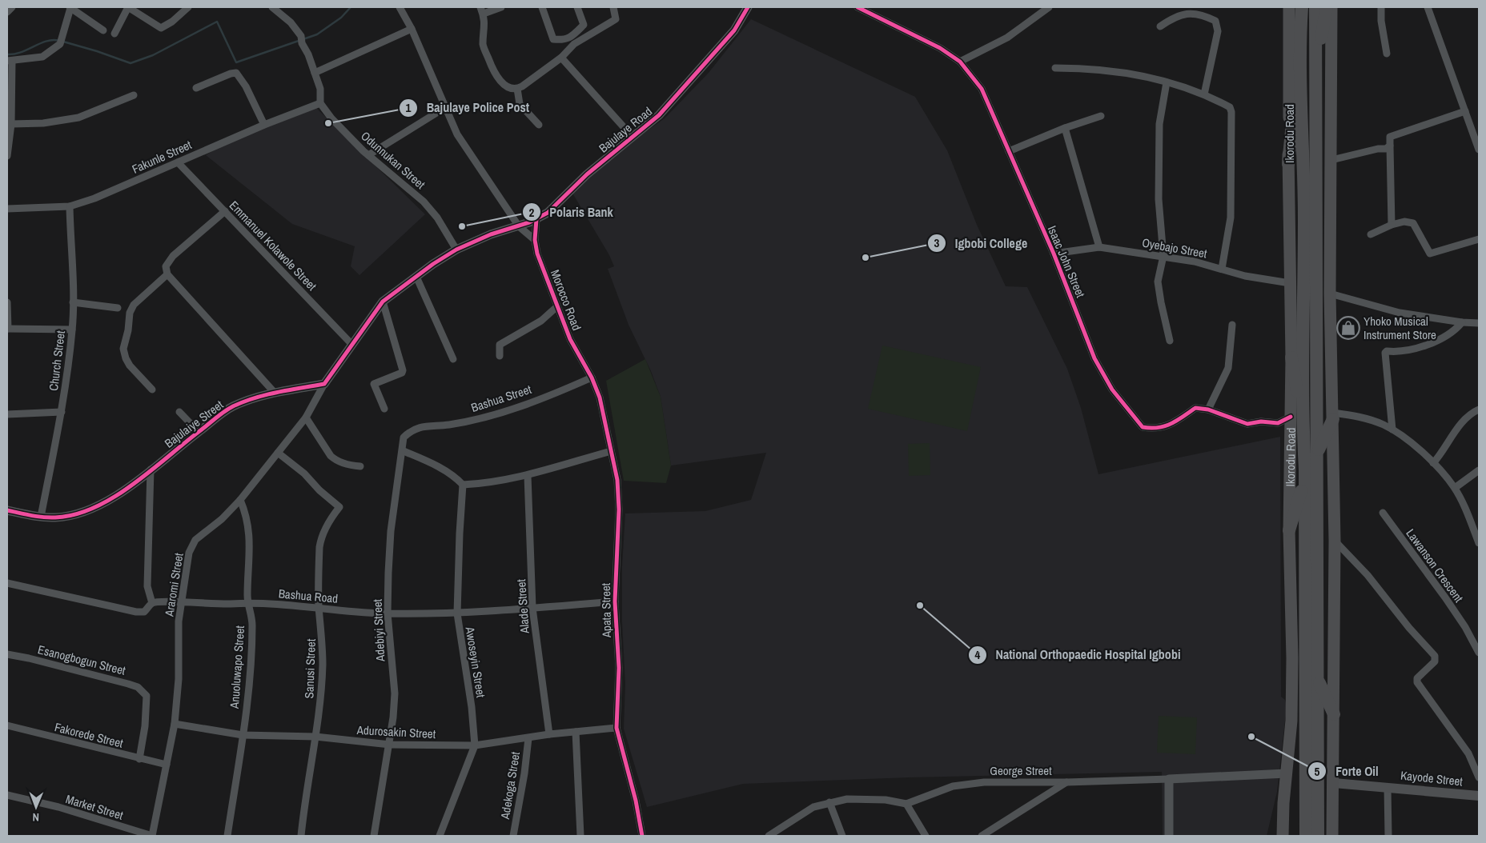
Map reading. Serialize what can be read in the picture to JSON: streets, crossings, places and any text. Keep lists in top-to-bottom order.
{
  "streets": {
    "highway": ["Ikorodu Road"],
    "main road": ["Kayode Street"],
    "street": [
      "Bajulaye Road",
      "Fakunle Street",
      "Odunnukan Street",
      "Emmanuel Kolawole Street",
      "Oyebajo Street",
      "Isaac John Street",
      "Morocco Road",
      "Church Street",
      "Bashua Street",
      "Bajulaiye Street",
      "Lawanson Crescent",
      "Araromi Street",
      "Bashua Road",
      "Alade Street",
      "Apata Street",
      "Adebiyi Street",
      "Esanogbogun Street",
      "Awoseyin Street",
      "Anuoluwapo Street",
      "Sanusi Street",
      "Adurosakin Street",
      "Fakorede Street",
      "George Street",
      "Adekoga Street",
      "Market Street"
    ]
  },
  "crossings": [
    ["Bajulaye Road", "Odunnukan Street"],
    ["Bajulaye Road", "Morocco Road"],
    ["Ikorodu Road", "Oyebajo Street"],
    ["Ikorodu Road", "Isaac John Street"],
    ["Ikorodu Road", "George Street"],
    ["Fakunle Street", "Odunnukan Street"],
    ["Fakunle Street", "Emmanuel Kolawole Street"],
    ["Fakunle Street", "Church Street"],
    ["Oyebajo Street", "Isaac John Street"],
    ["Morocco Road", "Bashua Street"],
    ["Morocco Road", "Apata Street"],
    ["Church Street", "Bajulaiye Street"],
    ["Bashua Street", "Apata Street"],
    ["Bashua Street", "Adebiyi Street"],
    ["Bajulaiye Street", "Araromi Street"],
    ["Araromi Street", "Bashua Road"],
    ["Araromi Street", "Anuoluwapo Street"],
    ["Araromi Street", "Sanusi Street"],
    ["Araromi Street", "Adurosakin Street"],
    ["Araromi Street", "Fakorede Street"],
    ["Araromi Street", "Market Street"],
    ["Bashua Road", "Alade Street"],
    ["Bashua Road", "Apata Street"],
    ["Bashua Road", "Adebiyi Street"],
    ["Bashua Road", "Awoseyin Street"],
    ["Bashua Road", "Anuoluwapo Street"],
    ["Bashua Road", "Sanusi Street"],
    ["Alade Street", "Adurosakin Street"],
    ["Apata Street", "Adurosakin Street"],
    ["Adebiyi Street", "Adurosakin Street"],
    ["Esanogbogun Street", "Fakorede Street"],
    ["Awoseyin Street", "Adurosakin Street"],
    ["Anuoluwapo Street", "Adurosakin Street"],
    ["Sanusi Street", "Adurosakin Street"],
    ["Adurosakin Street", "Adekoga Street"]
  ],
  "places": {
    "other": [
      "Bajulaye Police Post",
      "Polaris Bank",
      "Igbobi College",
      "National Orthopaedic Hospital Igbobi",
      "Forte Oil"
    ],
    "shop": ["Yhoko Musical Instrument Store"]
  },
  "north": "bottom"
}
